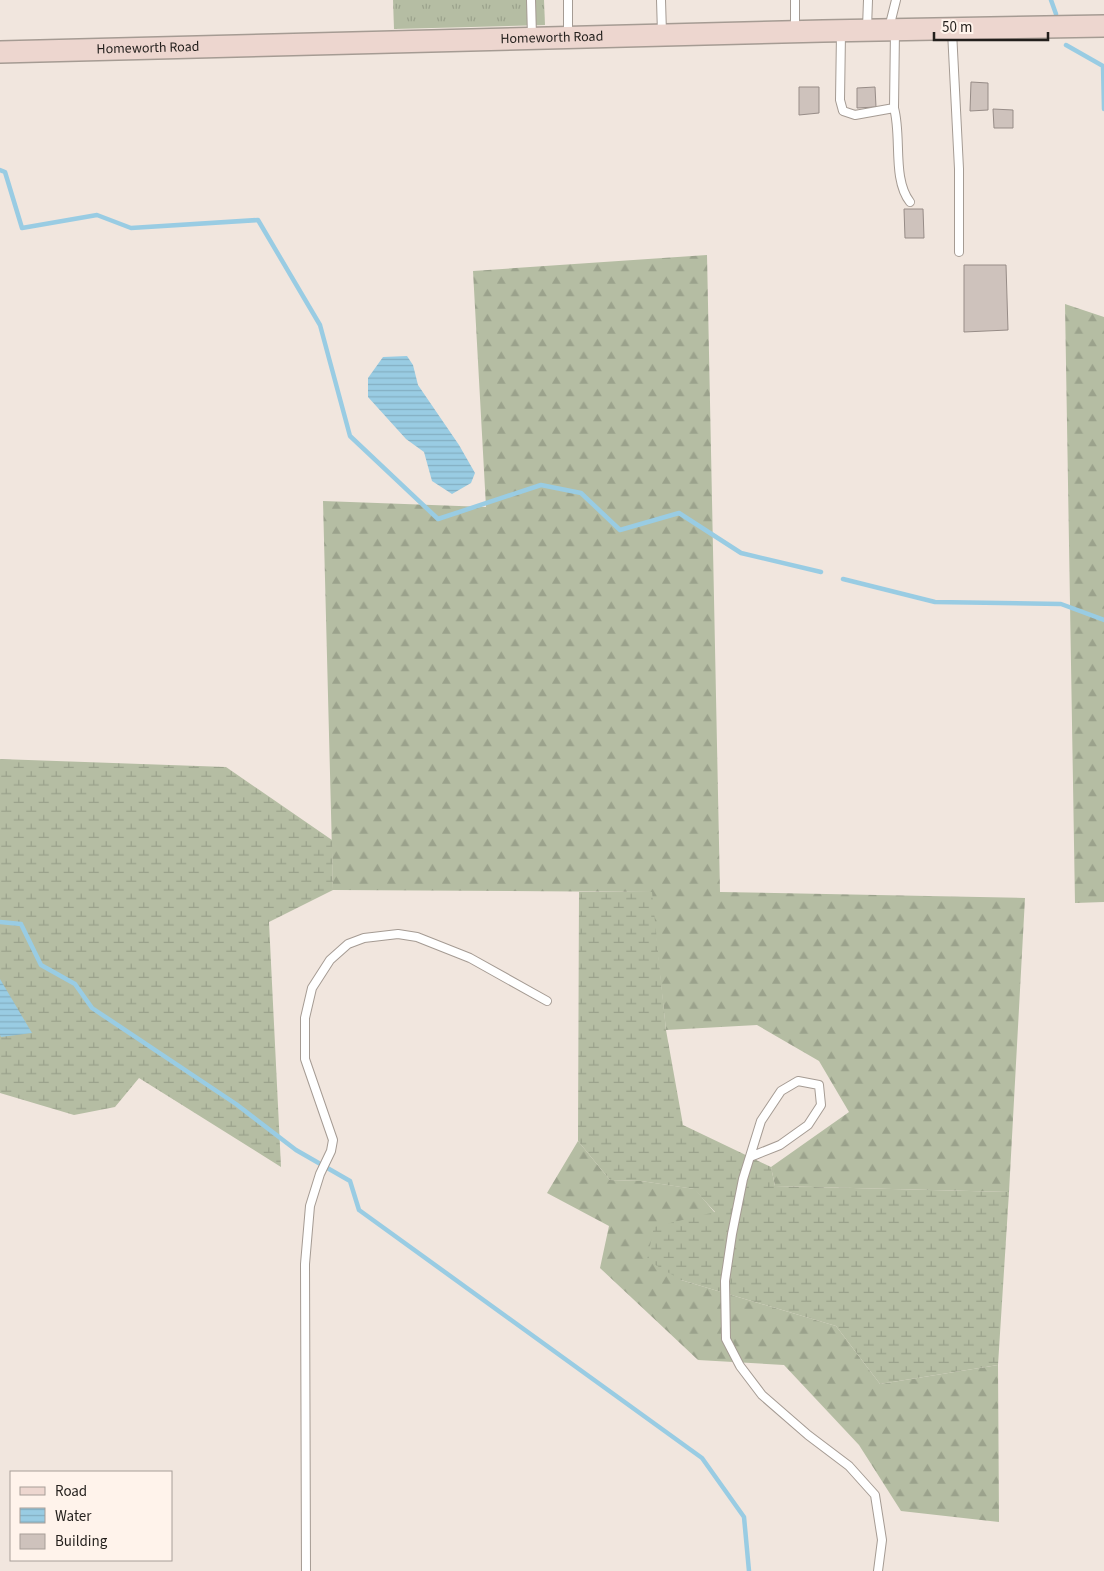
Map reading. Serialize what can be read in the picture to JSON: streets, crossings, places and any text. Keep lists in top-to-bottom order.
{
  "streets": {
    "street": ["Homeworth Road"]
  },
  "legend": ["Road", "Water", "Building"],
  "scale_bar": "50 m"
}
